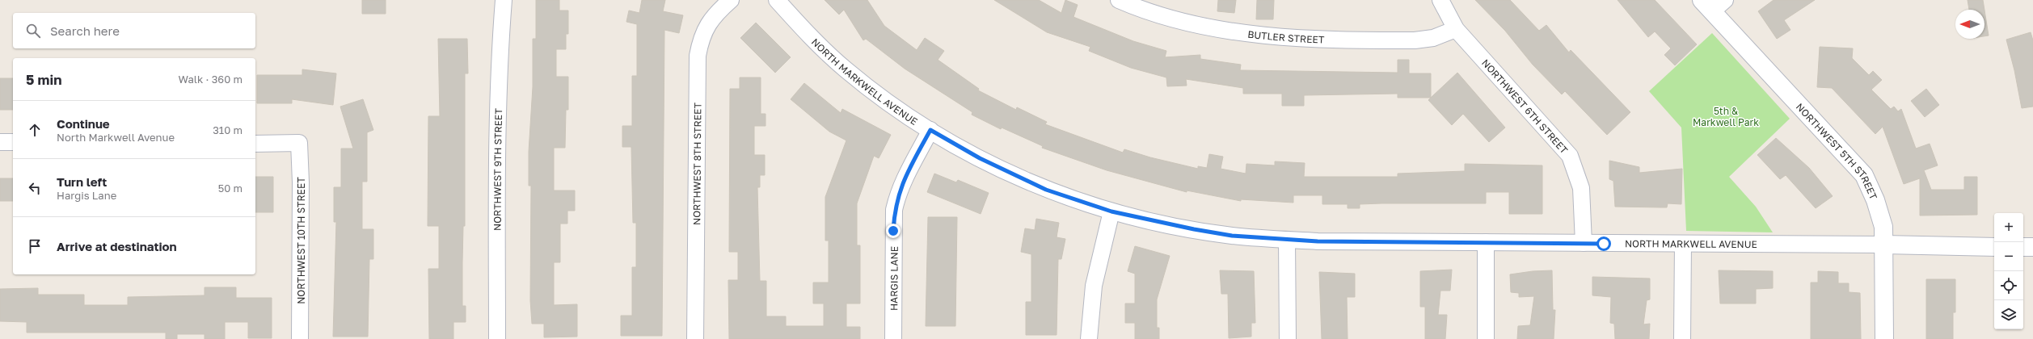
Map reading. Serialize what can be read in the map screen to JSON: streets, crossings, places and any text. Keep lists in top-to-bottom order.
{
  "streets": {
    "street": [
      "BUTLER STREET",
      "NORTH MARKWELL AVENUE",
      "NORTHWEST 6TH STREET",
      "NORTHWEST 5TH STREET",
      "NORTHWEST 8TH STREET",
      "NORTHWEST 9TH STREET",
      "NORTHWEST 10TH STREET",
      "HARGIS LANE"
    ]
  },
  "crossings": [
    ["BUTLER STREET", "NORTHWEST 6TH STREET"],
    ["NORTH MARKWELL AVENUE", "NORTHWEST 6TH STREET"],
    ["NORTH MARKWELL AVENUE", "NORTHWEST 5TH STREET"],
    ["NORTH MARKWELL AVENUE", "HARGIS LANE"]
  ],
  "parks": ["5th & Markwell Park"],
  "north": "left",
  "page": {
    "search": "Search here",
    "heading": ["5 min", "Walk · 360 m"],
    "list": [
      ["Continue", "North Markwell Avenue", "310 m"],
      ["Turn left", "Hargis Lane", "50 m"],
      "Arrive at destination"
    ],
    "map_buttons": ["+", "−"]
  }
}
